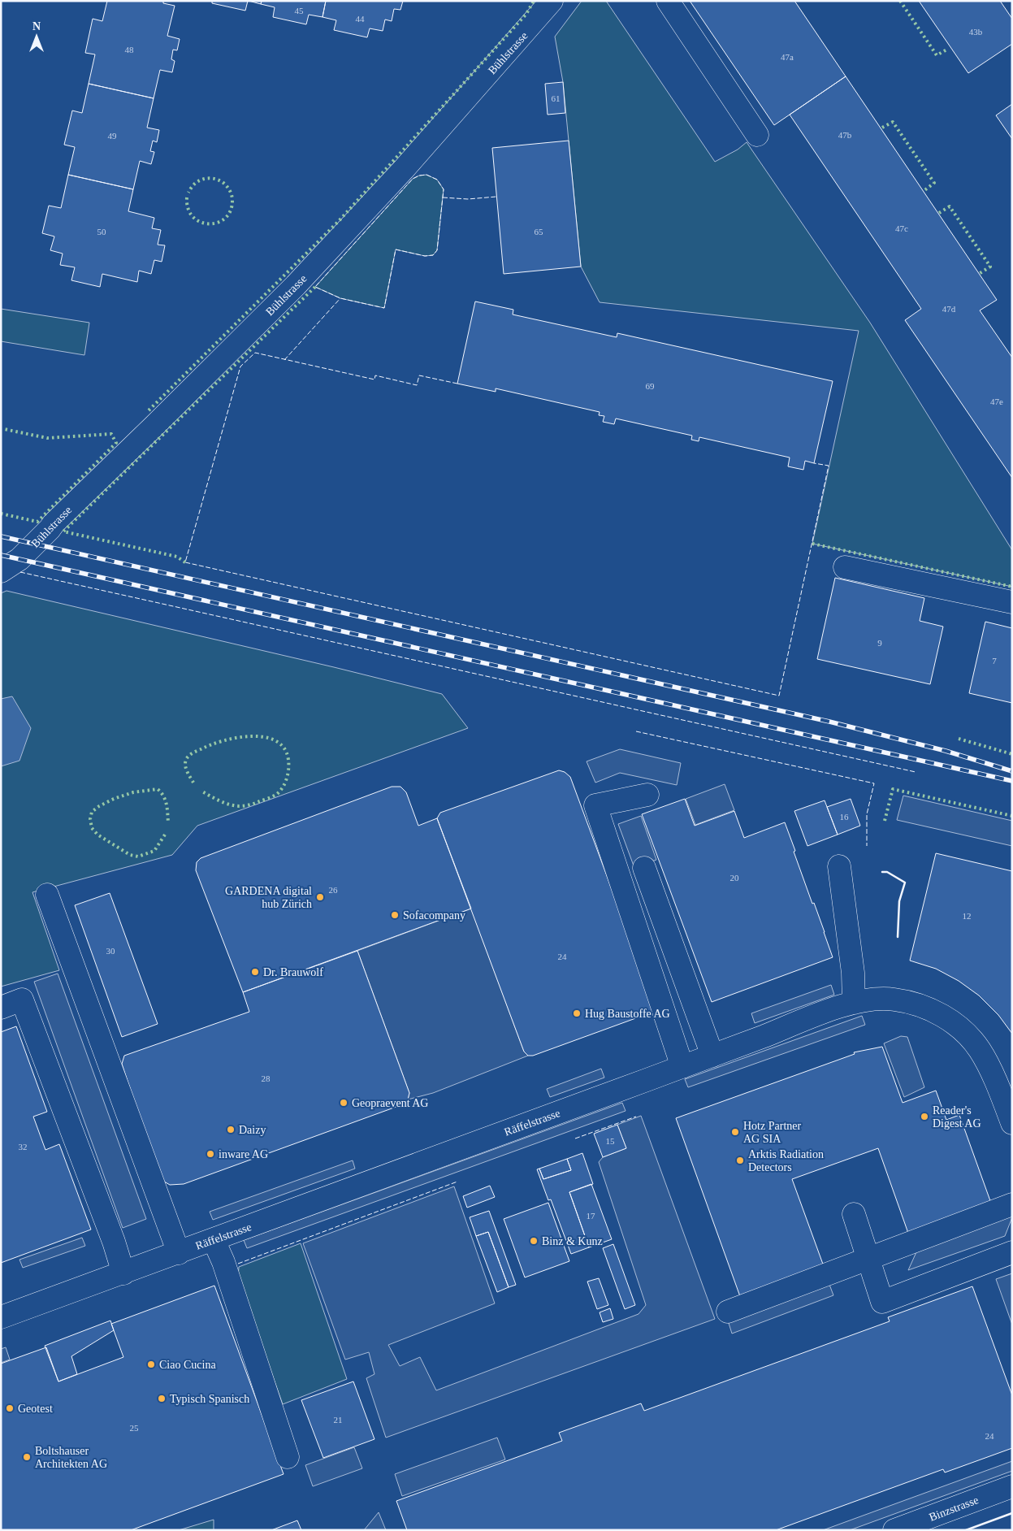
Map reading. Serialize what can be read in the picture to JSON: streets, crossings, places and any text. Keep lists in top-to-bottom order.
{
  "streets": {
    "street": ["Bühlstrasse", "Räffelstrasse", "Binzstrasse"]
  },
  "places": [
    "GARDENA digital hub Zürich",
    "Sofacompany",
    "Dr. Brauwolf",
    "Hug Baustoffe AG",
    "Geopraevent AG",
    "Reader's Digest AG",
    "Daizy",
    "Hotz Partner AG SIA",
    "inware AG",
    "Arktis Radiation Detectors",
    "Binz & Kunz",
    "Ciao Cucina",
    "Typisch Spanisch",
    "Geotest",
    "Boltshauser Architekten AG"
  ],
  "house_numbers": [
    "45",
    "44",
    "43b",
    "48",
    "47a",
    "61",
    "47b",
    "49",
    "47c",
    "50",
    "65",
    "47d",
    "69",
    "47e",
    "9",
    "7",
    "16",
    "20",
    "26",
    "12",
    "30",
    "24",
    "28",
    "15",
    "32",
    "17",
    "21",
    "25",
    "24"
  ],
  "north": "top"
}
